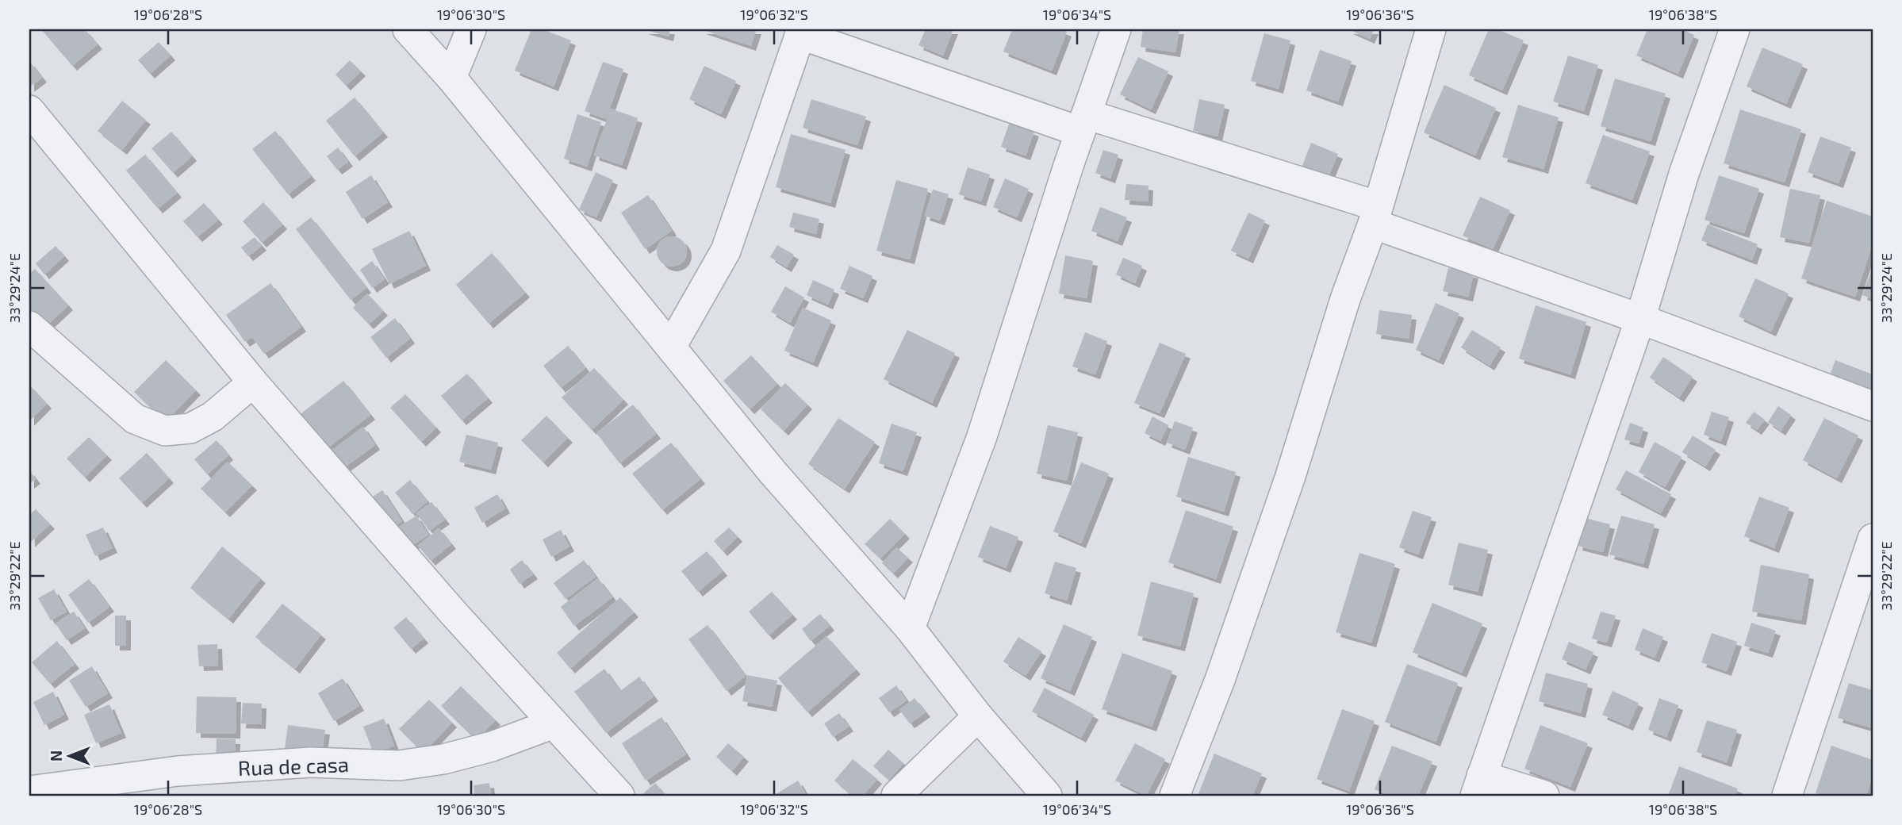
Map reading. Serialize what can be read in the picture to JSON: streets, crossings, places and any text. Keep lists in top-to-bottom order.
{
  "streets": {
    "street": ["Rua de casa"]
  },
  "north": "left",
  "coordinates": [
    "19°06'28\"S",
    "19°06'30\"S",
    "19°06'32\"S",
    "19°06'34\"S",
    "19°06'36\"S",
    "19°06'38\"S",
    "33°29'24\"E",
    "33°29'22\"E"
  ]
}
